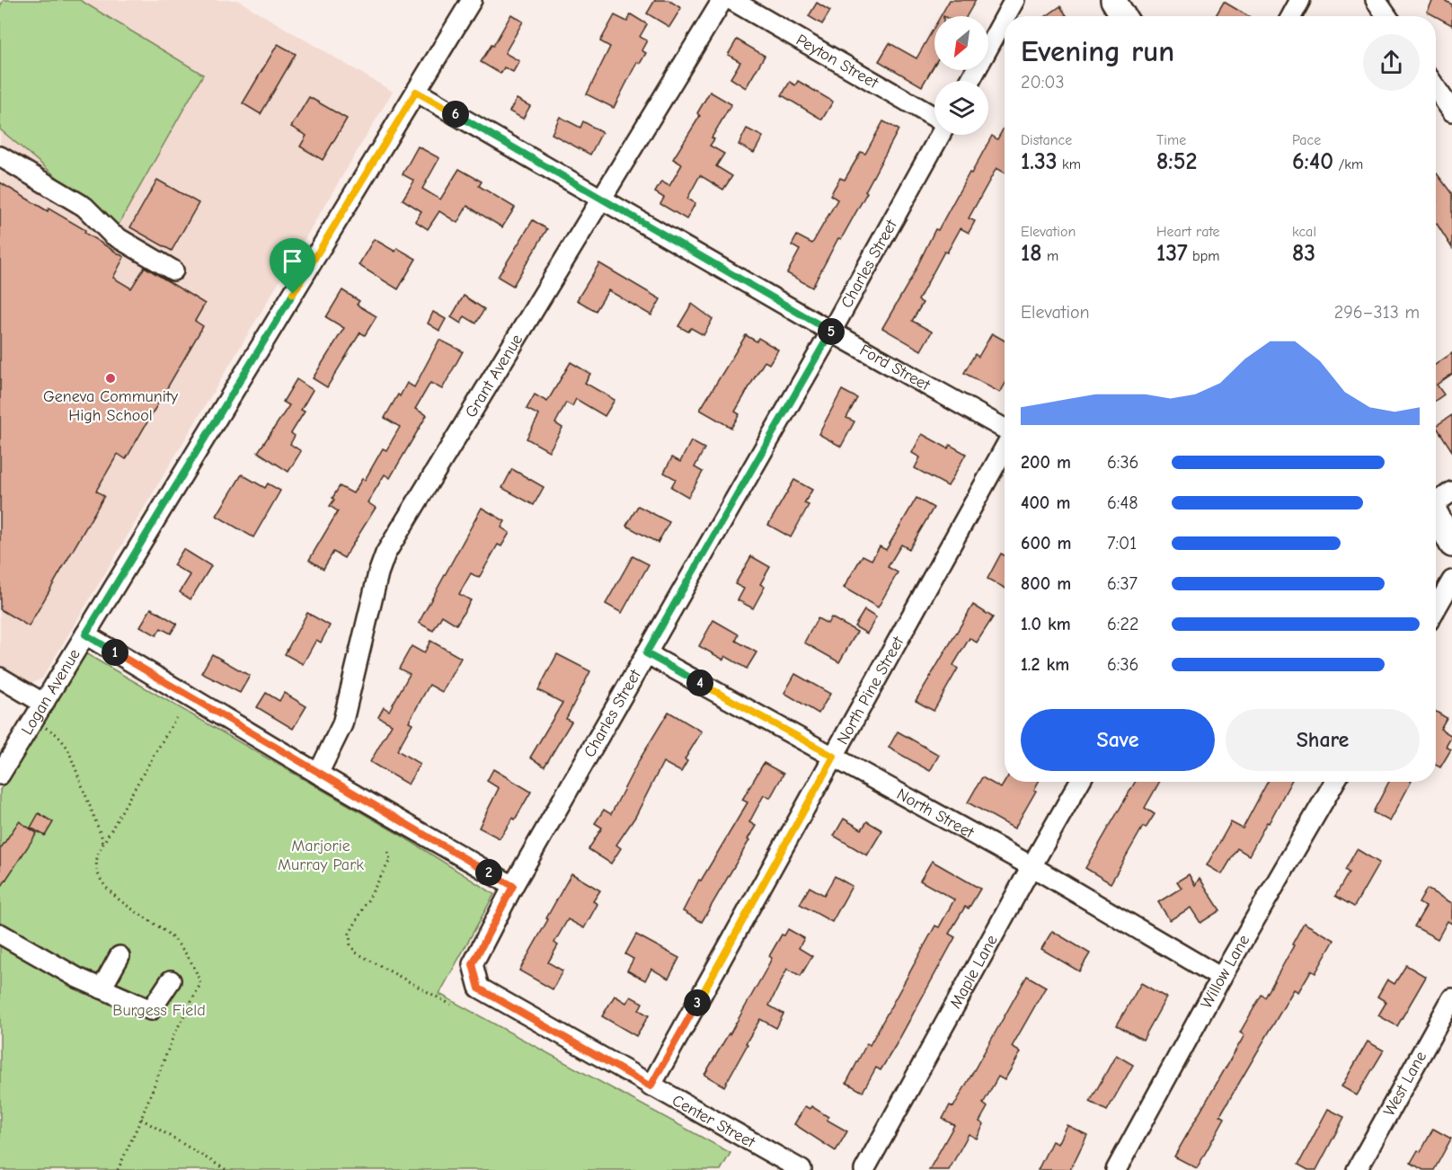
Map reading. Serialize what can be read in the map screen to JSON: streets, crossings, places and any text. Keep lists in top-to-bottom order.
{
  "streets": {
    "street": [
      "Peyton Street",
      "Charles Street",
      "Ford Street",
      "Grant Avenue",
      "North Pine Street",
      "Logan Avenue",
      "North Street",
      "Willow Lane",
      "Maple Lane",
      "West Lane",
      "Center Street"
    ]
  },
  "crossings": [
    ["Charles Street", "Ford Street"],
    ["Charles Street", "North Street"],
    ["Charles Street", "Center Street"],
    ["Ford Street", "Grant Avenue"],
    ["Ford Street", "Logan Avenue"],
    ["North Pine Street", "North Street"],
    ["North Pine Street", "Center Street"],
    ["North Street", "Willow Lane"],
    ["North Street", "Maple Lane"]
  ],
  "parks": ["Marjorie Murray Park", "Burgess Field"],
  "places": ["Geneva Community High School"],
  "north": "bottom left",
  "page": {
    "heading": ["Evening run", "20:03"],
    "pins": [
      "6",
      "5",
      "1",
      "4",
      "2",
      "3"
    ],
    "stats": [
      ["Distance", "1.33 km"],
      ["Time", "8:52"],
      ["Pace", "6:40 /km"],
      ["Elevation", "18 m"],
      ["Heart rate", "137 bpm"],
      ["kcal", "83"]
    ],
    "chart": ["Elevation", "296–313 m"],
    "list": [
      {
        "name": "200 m",
        "note": "6:36"
      },
      {
        "name": "400 m",
        "note": "6:48"
      },
      {
        "name": "600 m",
        "note": "7:01"
      },
      {
        "name": "800 m",
        "note": "6:37"
      },
      {
        "name": "1.0 km",
        "note": "6:22"
      },
      {
        "name": "1.2 km",
        "note": "6:36"
      }
    ],
    "buttons": ["Save", "Share"]
  }
}
